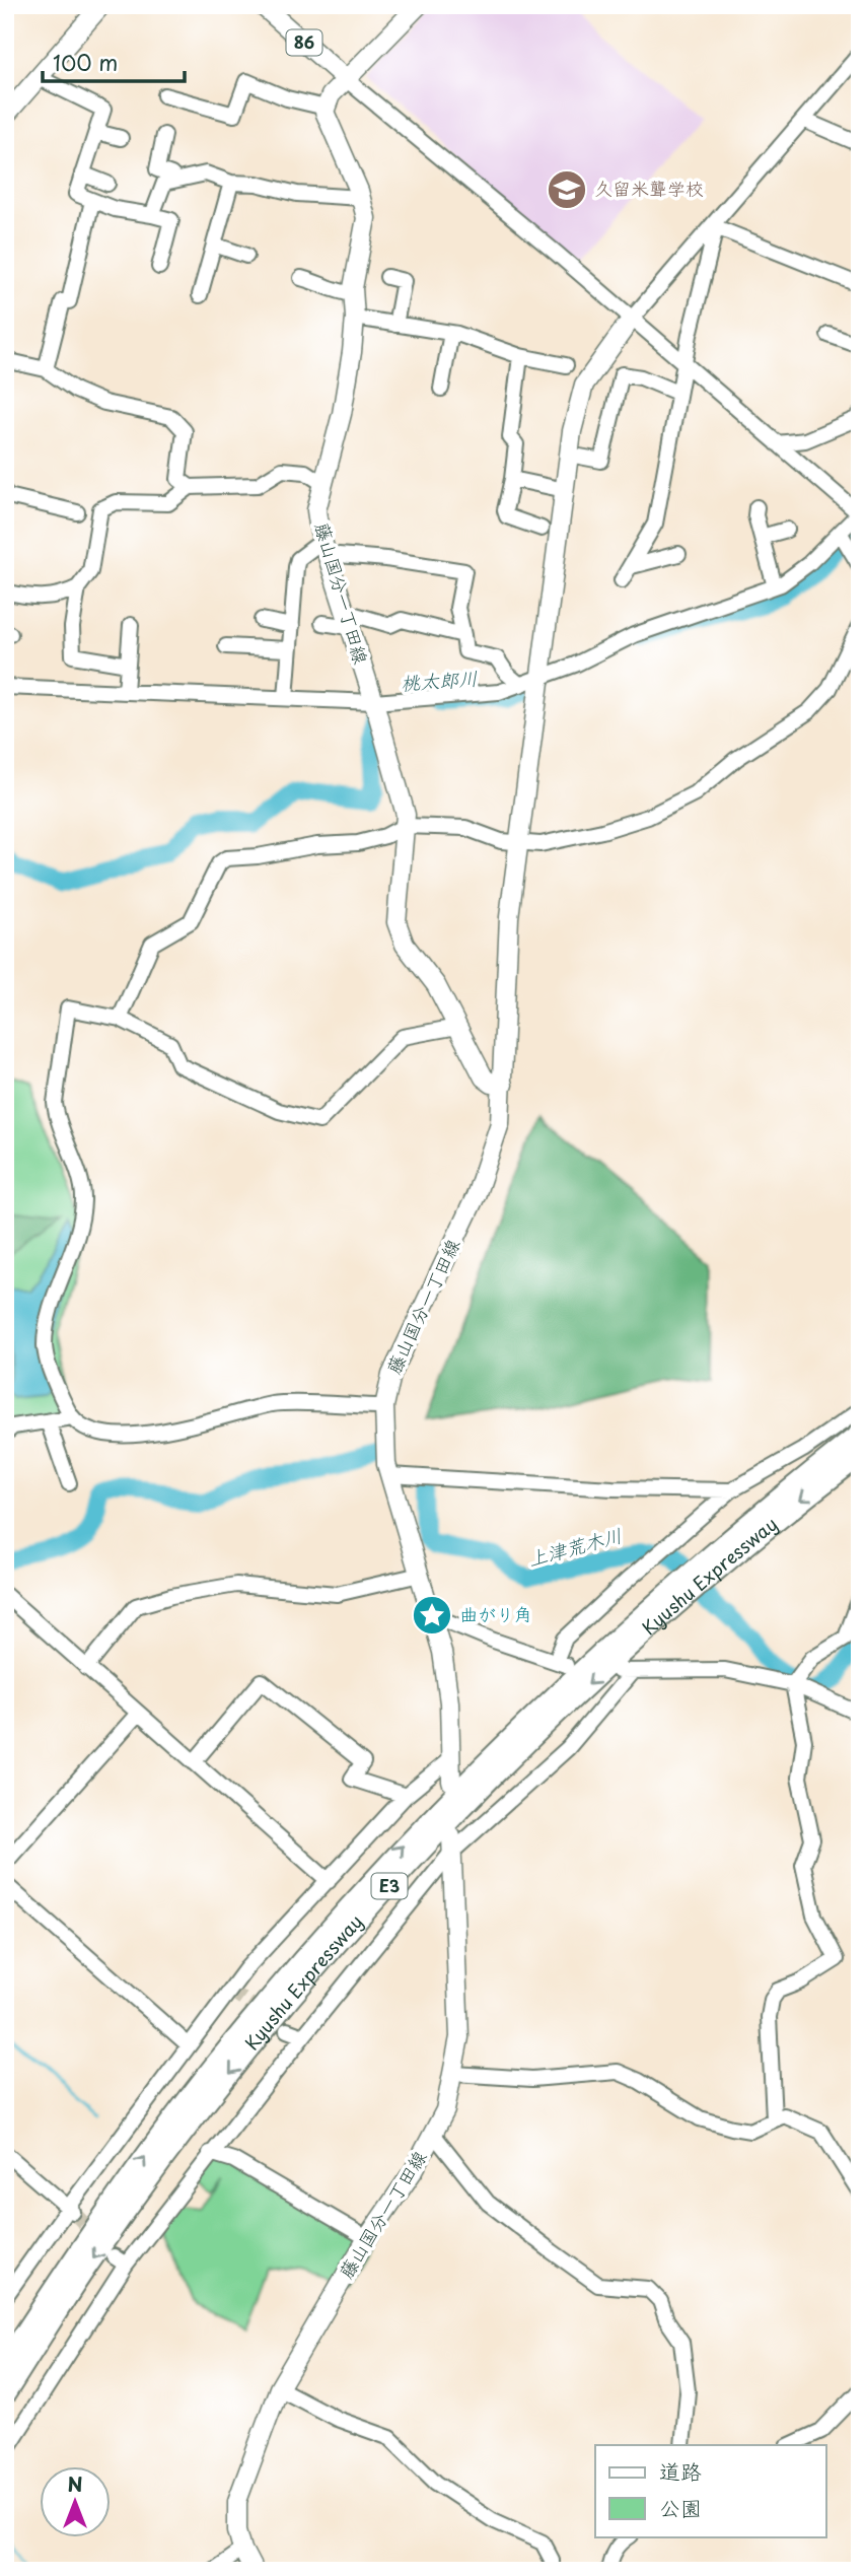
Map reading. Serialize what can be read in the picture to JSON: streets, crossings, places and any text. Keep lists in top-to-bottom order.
{
  "streets": {
    "highway": ["Kyushu Expressway", "E3"],
    "main road": ["86", "藤山国分一丁田線"]
  },
  "water": ["桃太郎川", "上津荒木川"],
  "places": {
    "school or university": ["久留米聾学校"],
    "place": ["曲がり角"]
  },
  "legend": ["道路", "公園"],
  "scale_bar": "100 m",
  "north": "top"
}
